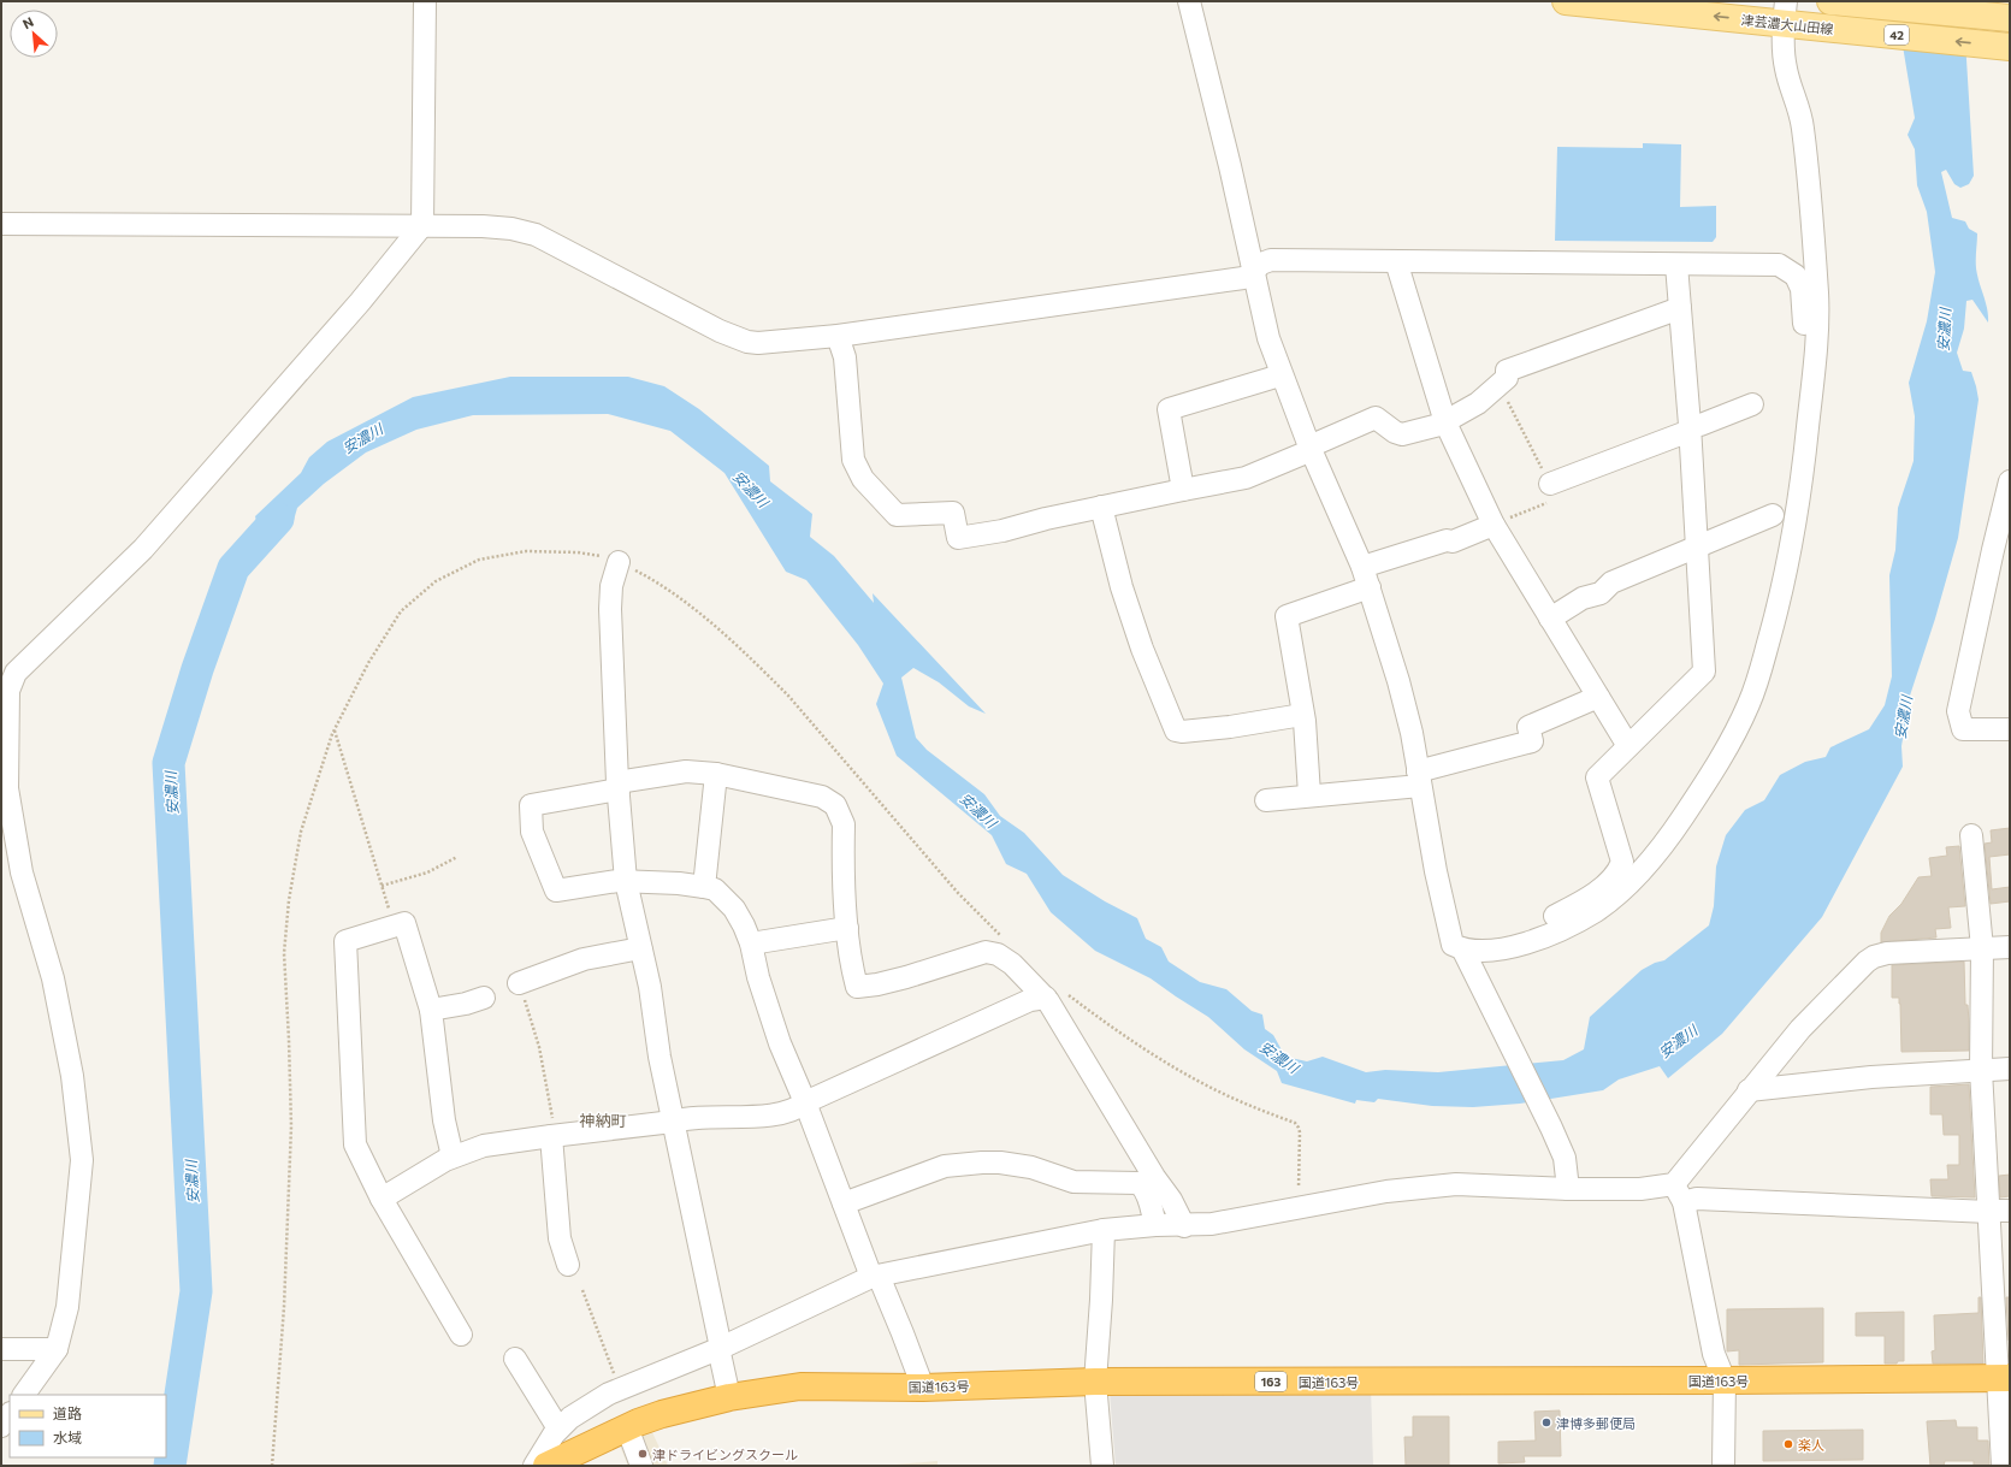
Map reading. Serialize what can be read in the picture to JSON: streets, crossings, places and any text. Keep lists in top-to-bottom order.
{
  "streets": {
    "highway": ["国道163号", "163"],
    "main road": ["津芸濃大山田線", "42"]
  },
  "districts": ["神納町"],
  "water": ["安濃川"],
  "places": ["津博多郵便局", "楽人", "津ドライビングスクール"],
  "legend": ["道路", "水域"],
  "north": "top left"
}
